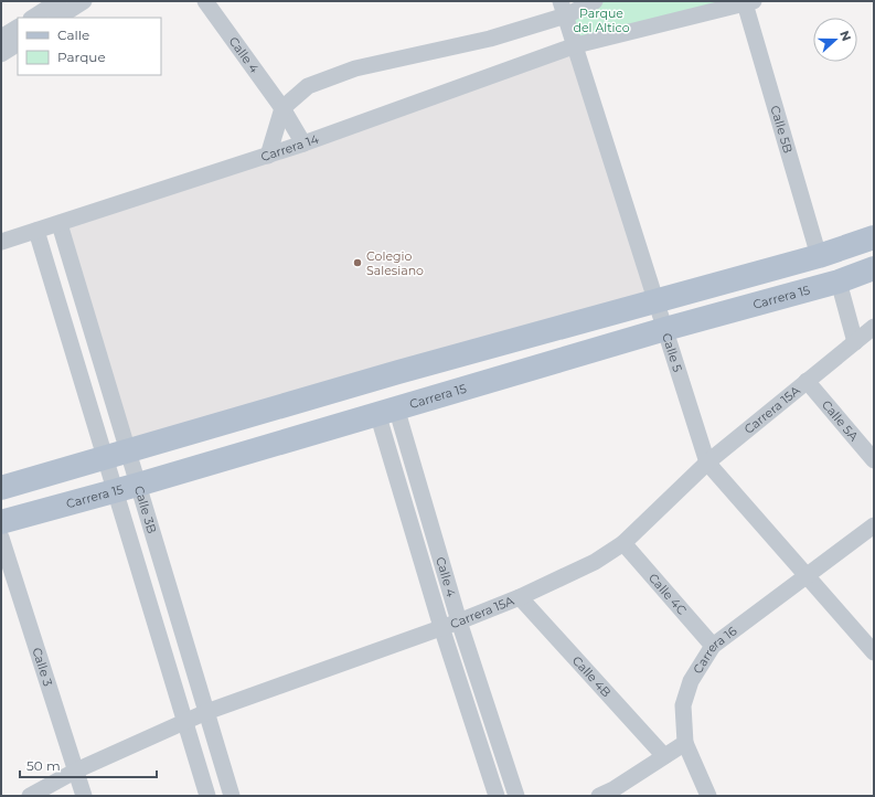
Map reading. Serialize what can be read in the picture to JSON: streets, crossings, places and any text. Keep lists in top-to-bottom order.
{
  "streets": {
    "main road": ["Carrera 15"],
    "street": [
      "Calle 4",
      "Calle 5B",
      "Carrera 14",
      "Calle 5",
      "Carrera 15A",
      "Calle 5A",
      "Calle 3B",
      "Calle 4C",
      "Carrera 16",
      "Calle 3",
      "Calle 4B"
    ]
  },
  "crossings": [
    ["Calle 4", "Carrera 14"],
    ["Calle 4", "Carrera 15"],
    ["Calle 4", "Carrera 15A"],
    ["Calle 5B", "Carrera 14"],
    ["Carrera 14", "Calle 5"],
    ["Carrera 14", "Calle 3B"],
    ["Carrera 15", "Calle 5"],
    ["Carrera 15", "Calle 3B"],
    ["Calle 5", "Carrera 15A"],
    ["Calle 5", "Carrera 16"],
    ["Carrera 15A", "Calle 5A"],
    ["Carrera 15A", "Calle 3B"],
    ["Carrera 15A", "Calle 4C"],
    ["Carrera 15A", "Calle 3"],
    ["Carrera 15A", "Calle 4B"],
    ["Calle 4C", "Carrera 16"]
  ],
  "parks": ["Parque del Altico"],
  "places": ["Colegio Salesiano"],
  "legend": ["Calle", "Parque"],
  "scale_bar": "50 m",
  "north": "right"
}
